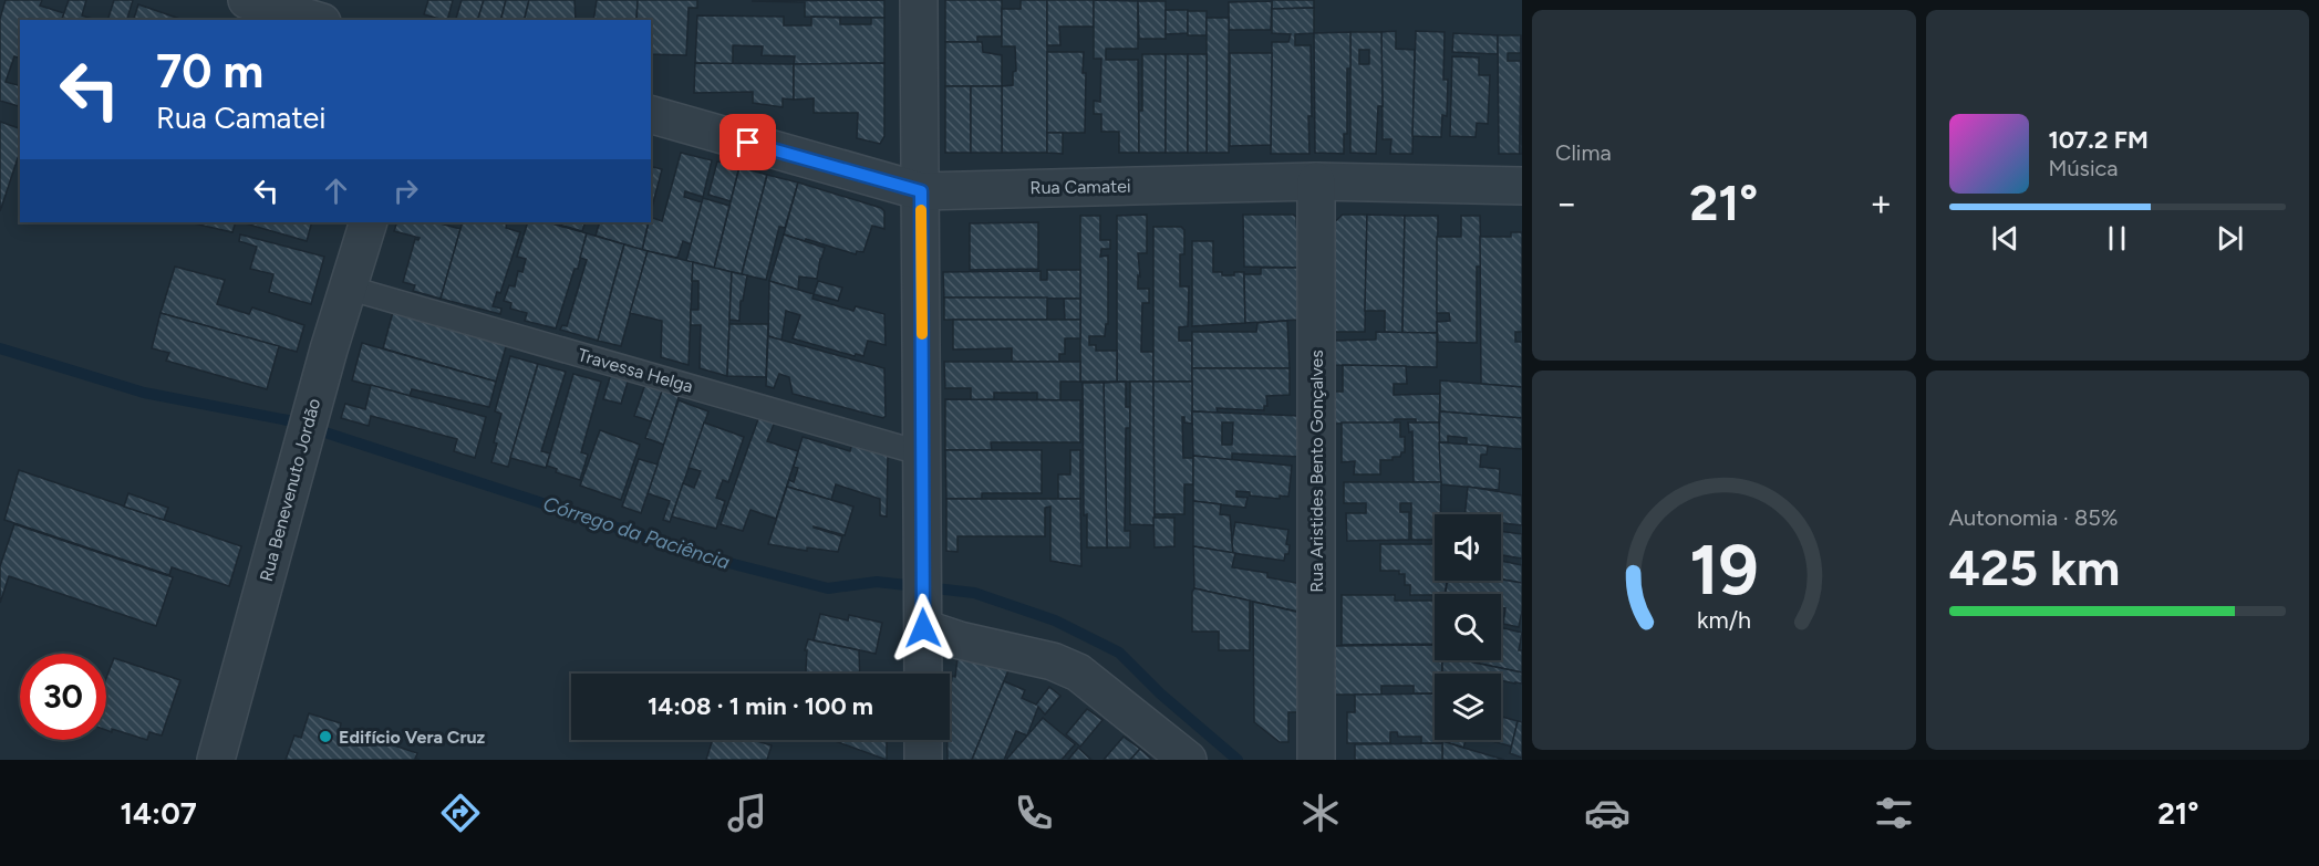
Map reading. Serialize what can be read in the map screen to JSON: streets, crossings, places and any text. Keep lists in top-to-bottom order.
{
  "streets": {
    "street": ["Rua Camatei", "Rua Aristides Bento Gonçalves", "Rua Benevenuto Jordão"],
    "lane": ["Travessa Helga"]
  },
  "crossings": [
    ["Rua Camatei", "Rua Aristides Bento Gonçalves"],
    ["Travessa Helga", "Rua Benevenuto Jordão"]
  ],
  "water": ["Córrego da Paciência"],
  "places": ["Edifício Vera Cruz"],
  "page": {
    "tile": [
      "Clima",
      ["Autonomia · 85%", "425 km"]
    ],
    "turn": ["70 m", "Rua Camatei"],
    "song": ["107.2 FM", "Música"],
    "heat": ["−", "21°", "+"],
    "limit": "30",
    "trip": "14:08 · 1 min · 100 m",
    "tabs": ["14:07", "21°"],
    "gauge": ["19", "km/h"]
  }
}
